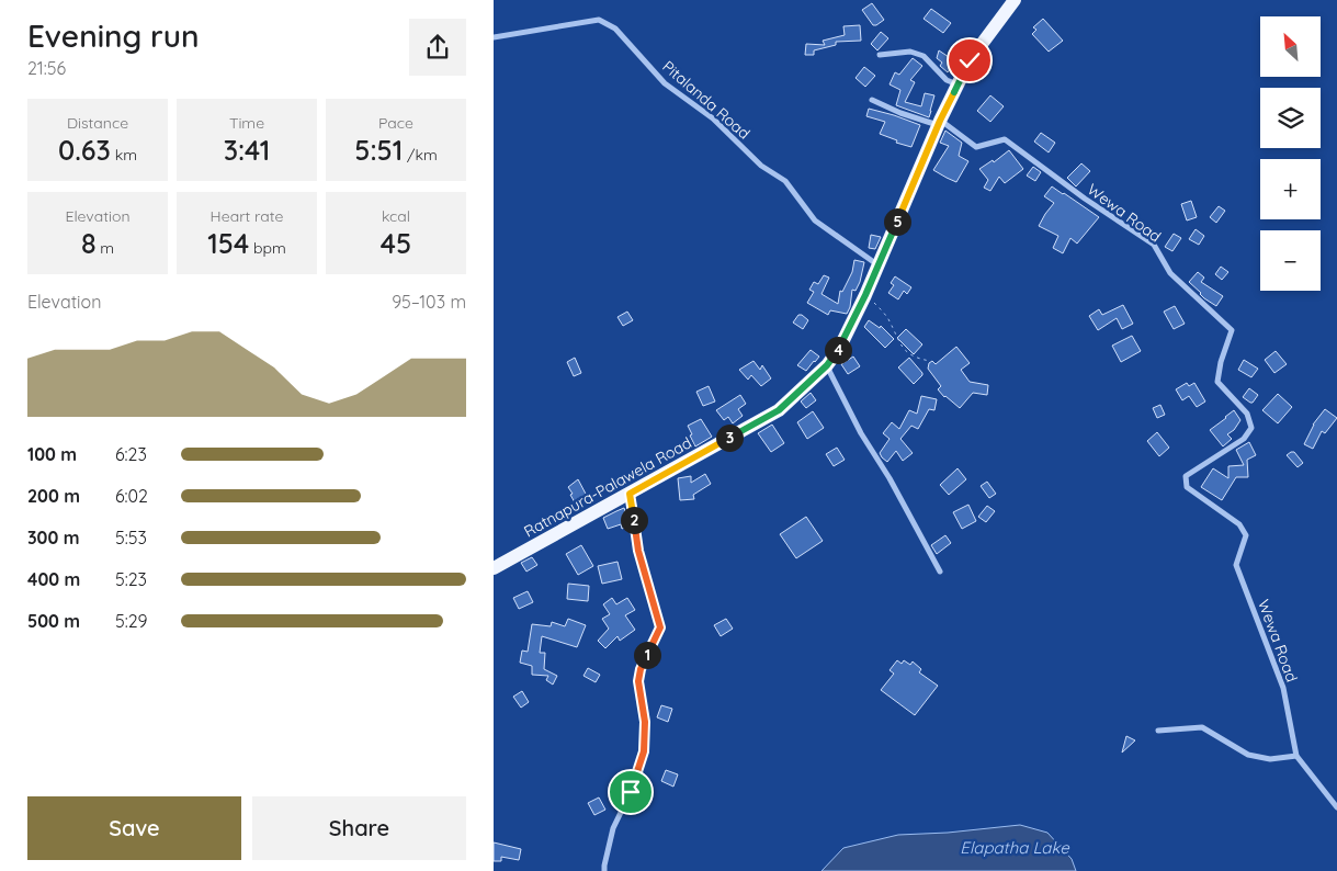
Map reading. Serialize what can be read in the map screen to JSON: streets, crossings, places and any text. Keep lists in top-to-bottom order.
{
  "streets": {
    "main road": ["Ratnapura-Palawela Road"],
    "street": ["Pitalanda Road", "Wewa Road"]
  },
  "crossings": [
    ["Pitalanda Road", "Ratnapura-Palawela Road"],
    ["Wewa Road", "Ratnapura-Palawela Road"]
  ],
  "water": ["Elapatha Lake"],
  "north": "top left",
  "page": {
    "heading": ["Evening run", "21:56"],
    "map_buttons": ["+", "−"],
    "stats": [
      ["Distance", "0.63 km"],
      ["Time", "3:41"],
      ["Pace", "5:51 /km"],
      ["Elevation", "8 m"],
      ["Heart rate", "154 bpm"],
      ["kcal", "45"]
    ],
    "pins": [
      "5",
      "4",
      "3",
      "2",
      "1"
    ],
    "chart": ["Elevation", "95–103 m"],
    "list": [
      {
        "name": "100 m",
        "note": "6:23"
      },
      {
        "name": "200 m",
        "note": "6:02"
      },
      {
        "name": "300 m",
        "note": "5:53"
      },
      {
        "name": "400 m",
        "note": "5:23"
      },
      {
        "name": "500 m",
        "note": "5:29"
      }
    ],
    "buttons": ["Save", "Share"]
  }
}
